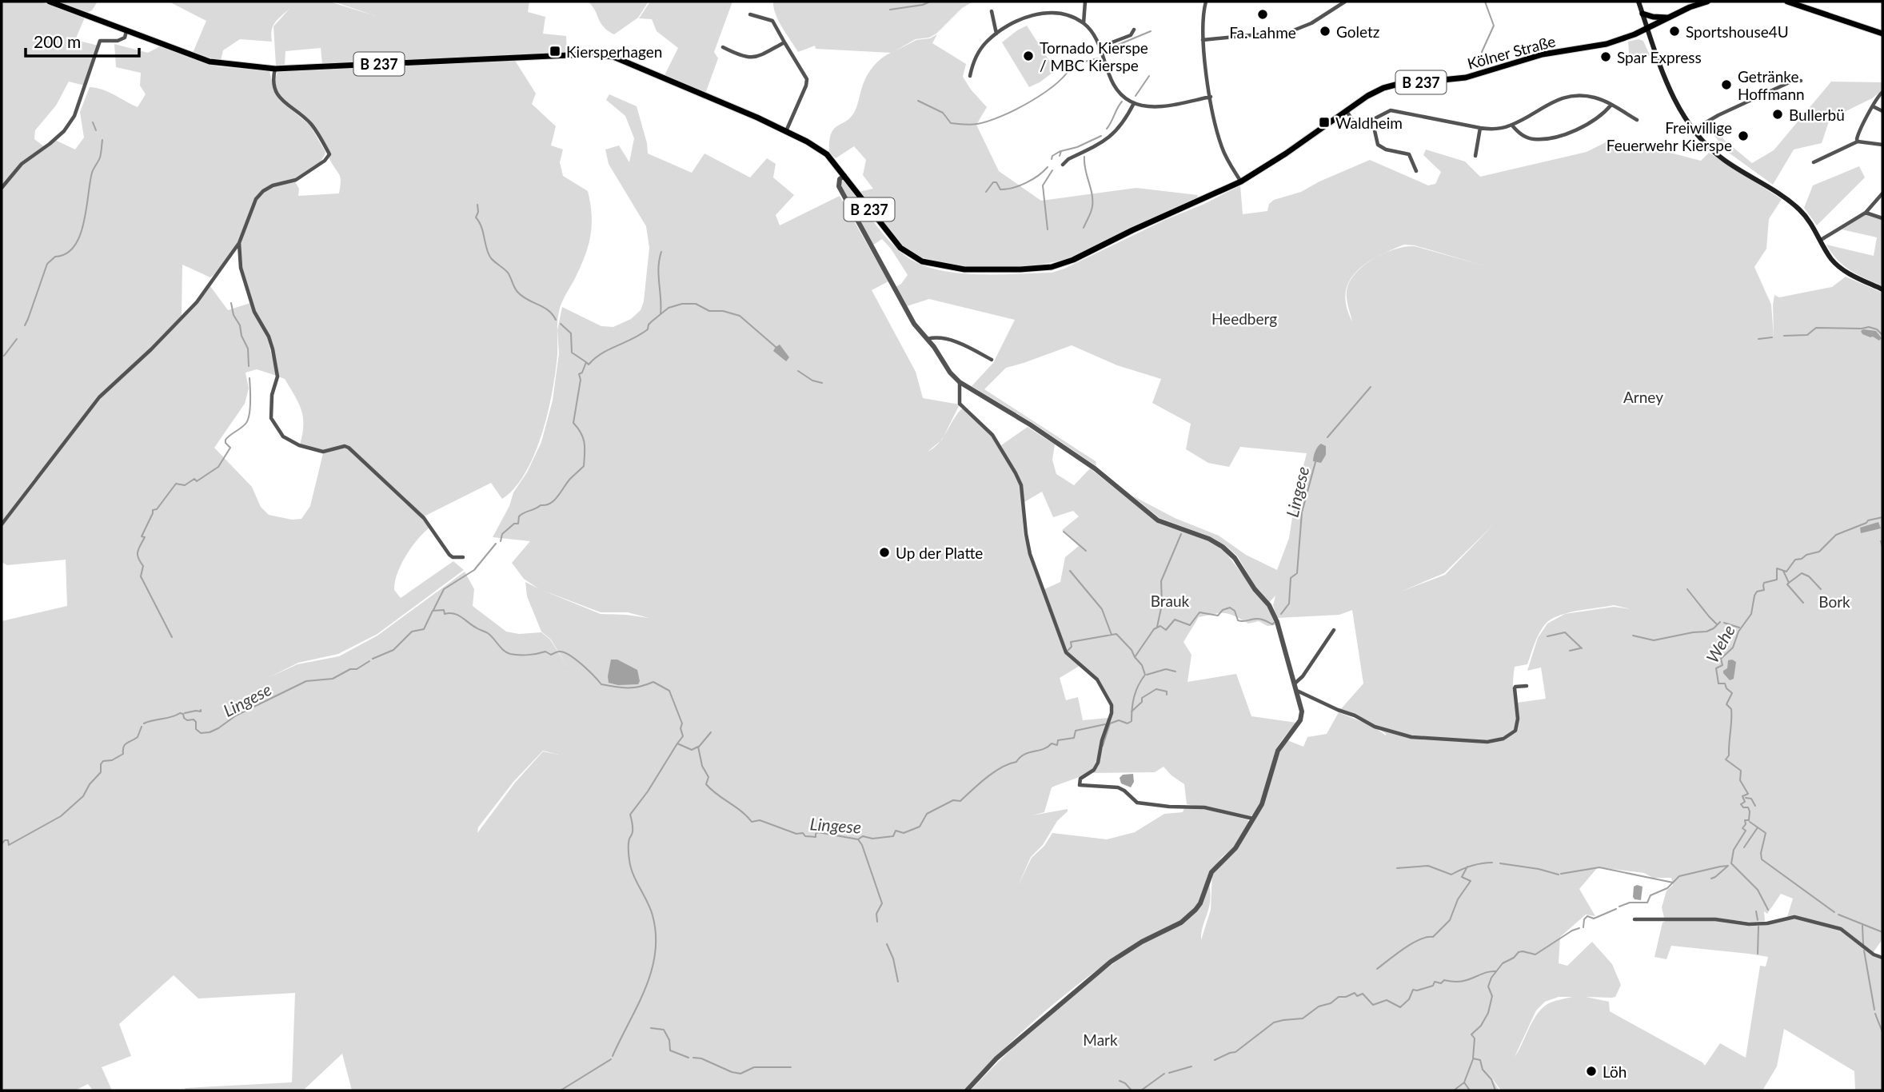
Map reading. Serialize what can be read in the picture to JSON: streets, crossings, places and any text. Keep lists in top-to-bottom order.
{
  "streets": {
    "main road": ["Kölner Straße", "B 237"]
  },
  "crossings": [
    ["Kölner Straße", "B 237"]
  ],
  "water": ["Lingese", "Wehe"],
  "parks": [
    "Heedberg",
    "Arney",
    "Brauk",
    "Bork",
    "Mark"
  ],
  "places": {
    "other": [
      "Fa. Lahme",
      "Goletz",
      "Sportshouse4U",
      "Tornado Kierspe / MBC Kierspe",
      "Spar Express",
      "Getränke Hoffmann",
      "Bullerbü",
      "Freiwillige Feuerwehr Kierspe",
      "Up der Platte",
      "Löh"
    ],
    "transit": ["Kiersperhagen", "Waldheim"]
  },
  "scale_bar": "200 m"
}
